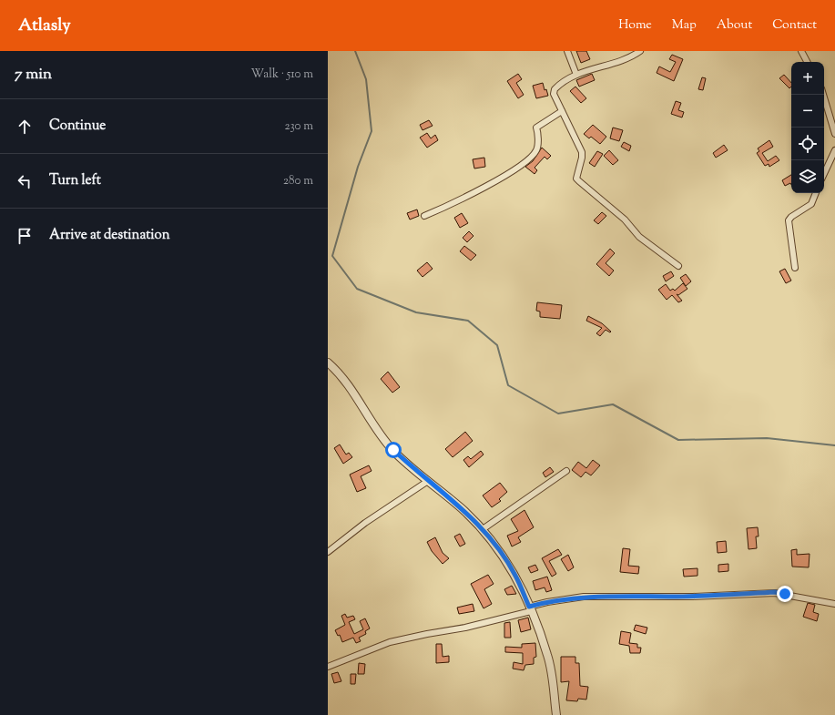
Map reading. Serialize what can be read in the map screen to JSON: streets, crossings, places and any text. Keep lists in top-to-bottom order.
{
  "page": {
    "header": "Atlasly",
    "nav": [
      "Home",
      "Map",
      "About",
      "Contact"
    ],
    "heading": ["7 min", "Walk · 510 m"],
    "map_buttons": ["+", "−"],
    "list": [
      ["Continue", "230 m"],
      ["Turn left", "280 m"],
      "Arrive at destination"
    ]
  }
}
